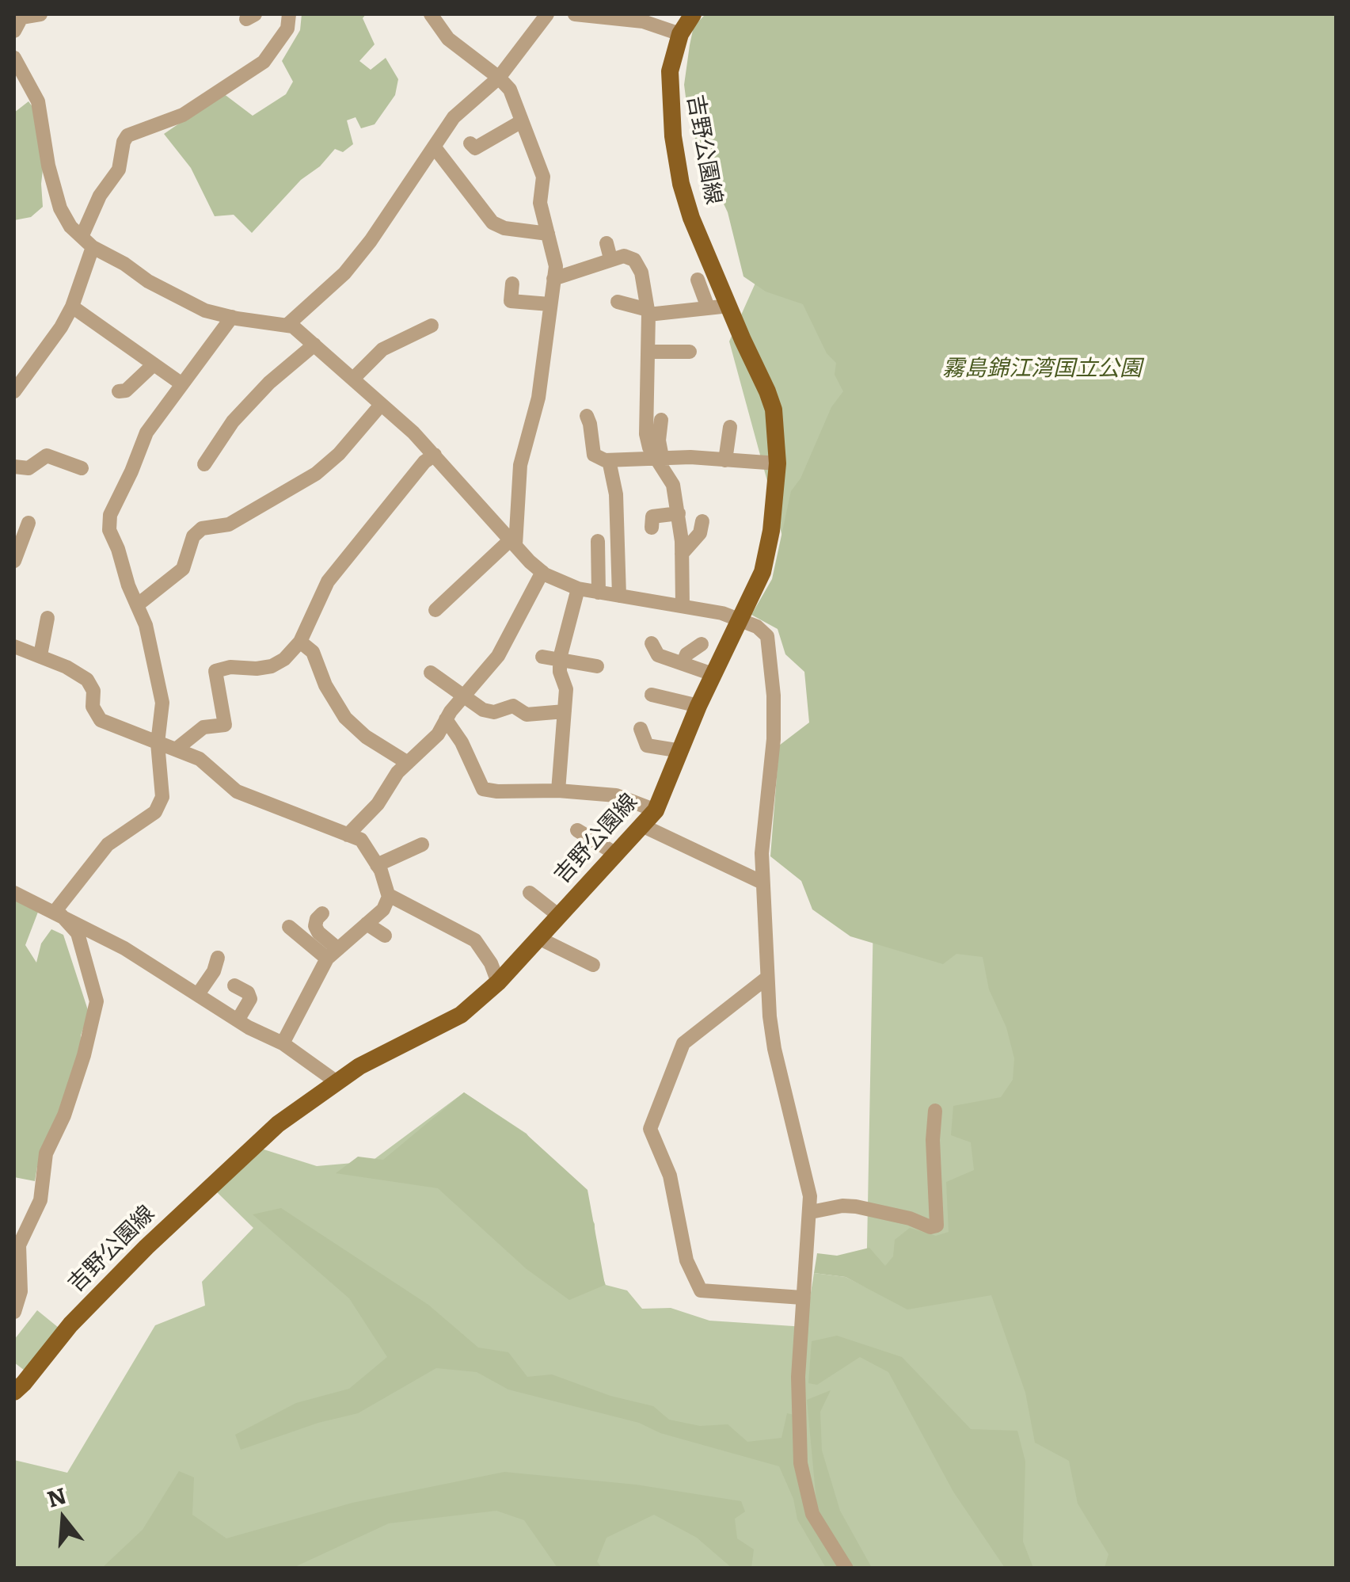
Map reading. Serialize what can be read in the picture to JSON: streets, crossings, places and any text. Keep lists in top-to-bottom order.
{
  "streets": {
    "main road": ["吉野公園線"]
  },
  "parks": ["霧島錦江湾国立公園"],
  "north": "top"
}
